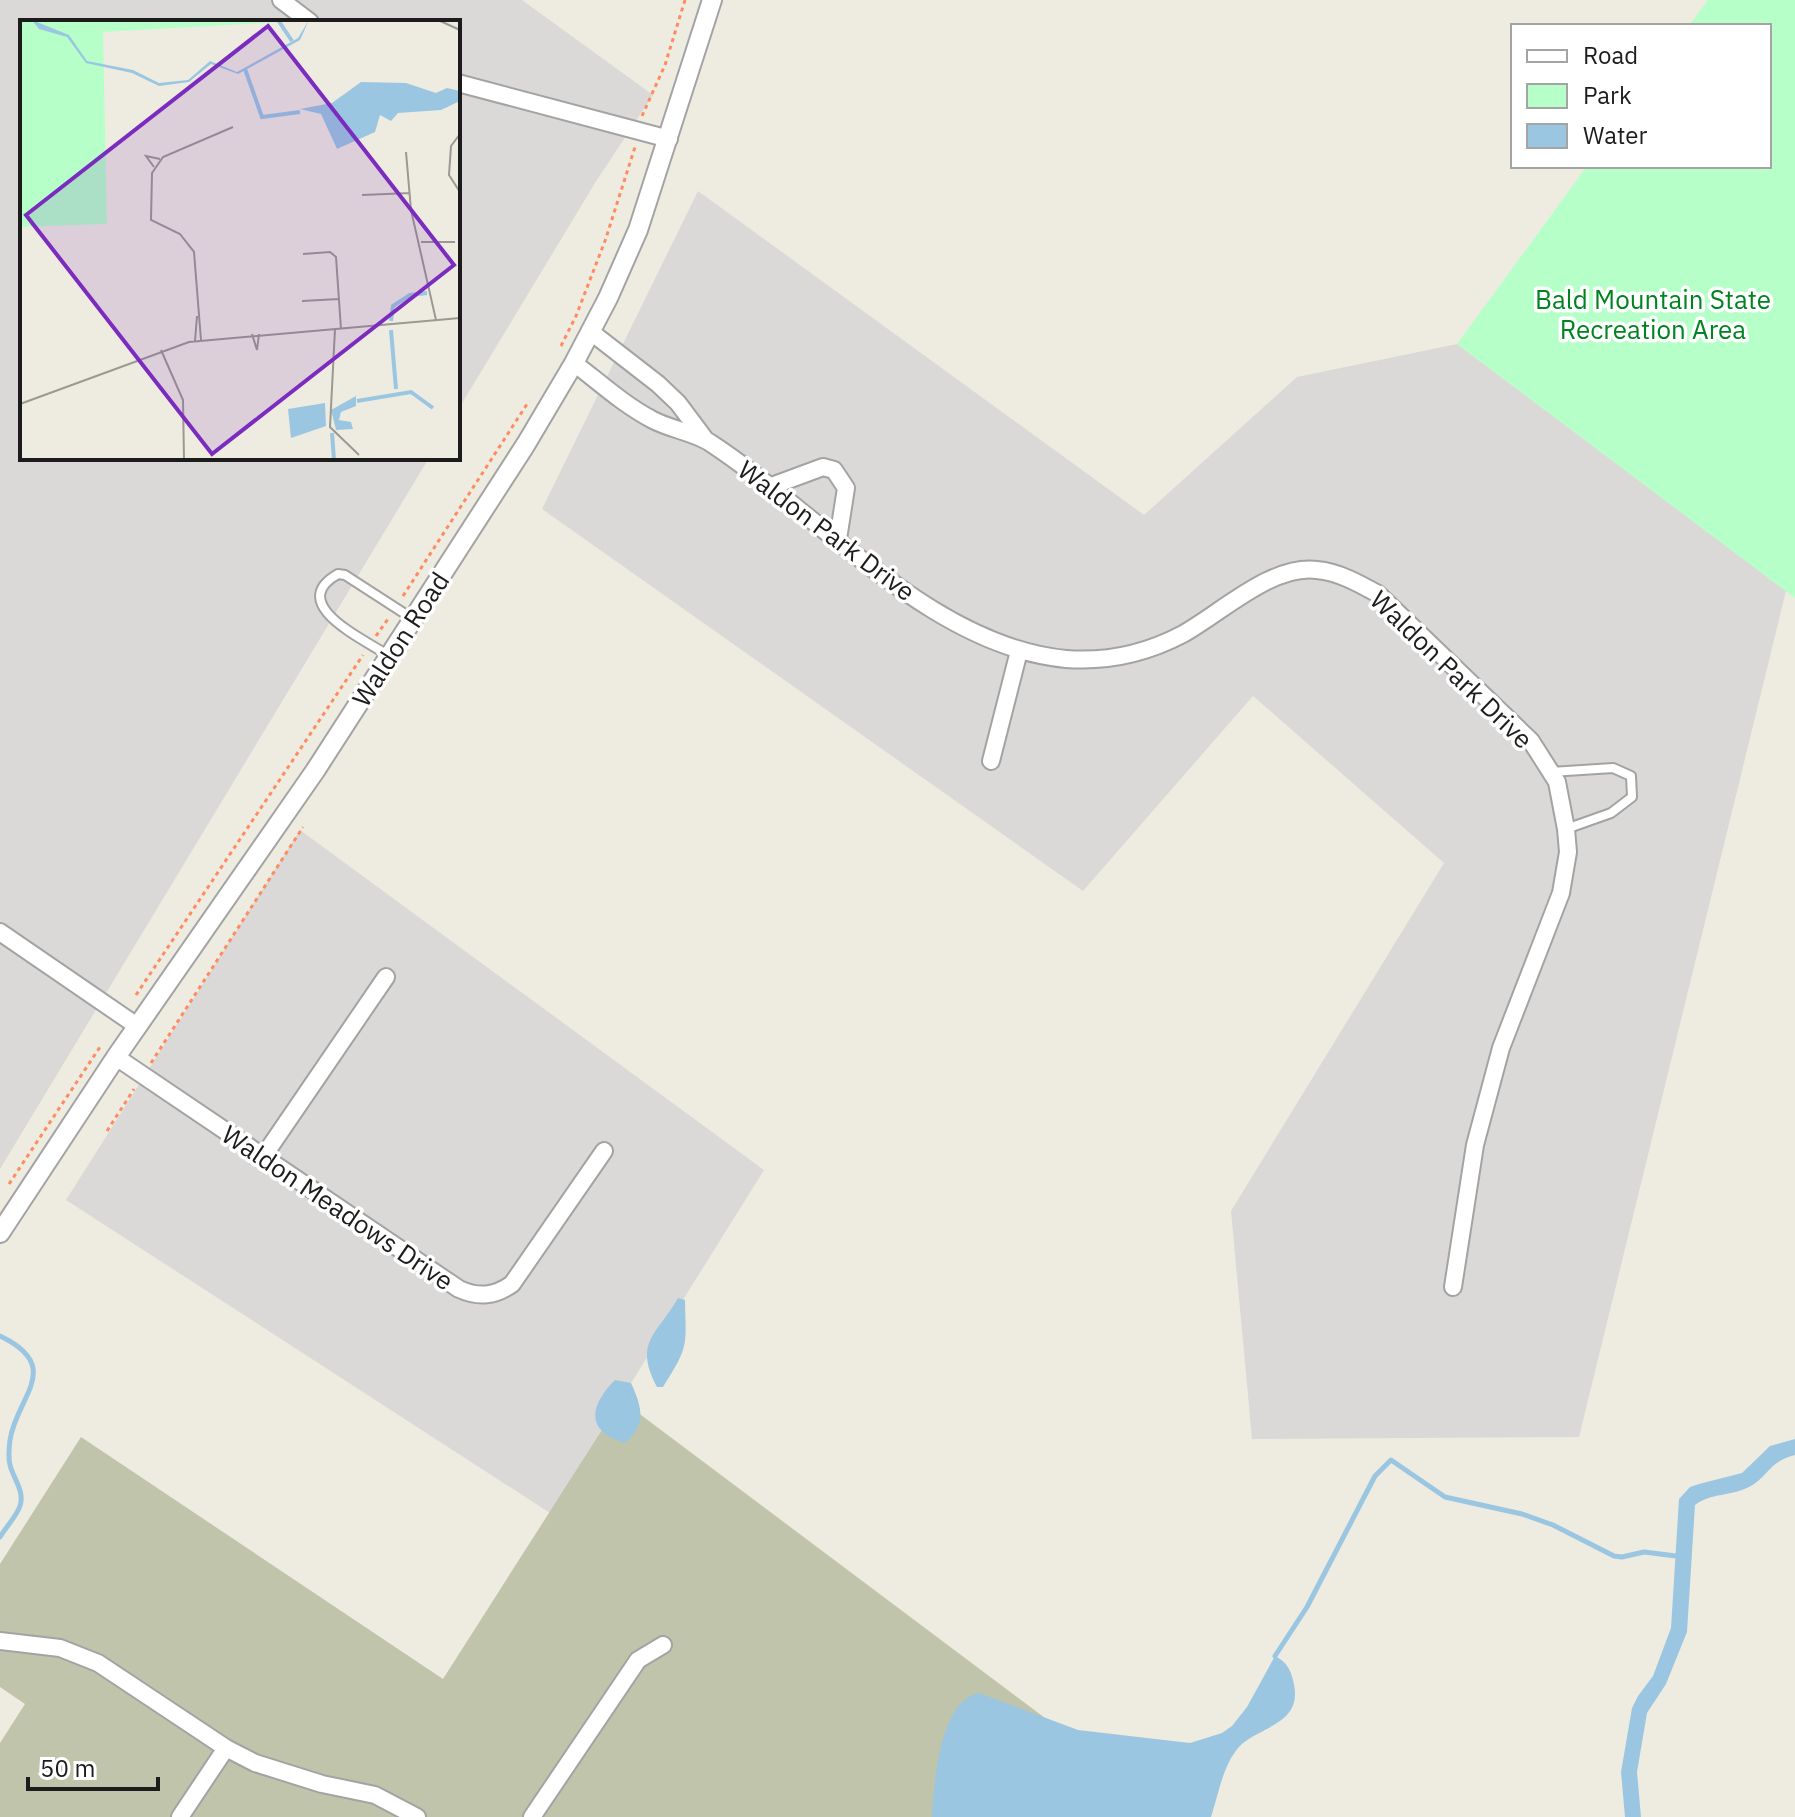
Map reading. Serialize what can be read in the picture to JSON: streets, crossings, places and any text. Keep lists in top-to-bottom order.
{
  "streets": {
    "street": ["Waldon Park Drive", "Waldon Road", "Waldon Meadows Drive"]
  },
  "crossings": [
    ["Waldon Park Drive", "Waldon Road"],
    ["Waldon Road", "Waldon Meadows Drive"]
  ],
  "parks": ["Bald Mountain State Recreation Area"],
  "legend": ["Road", "Park", "Water"],
  "scale_bar": "50 m"
}
